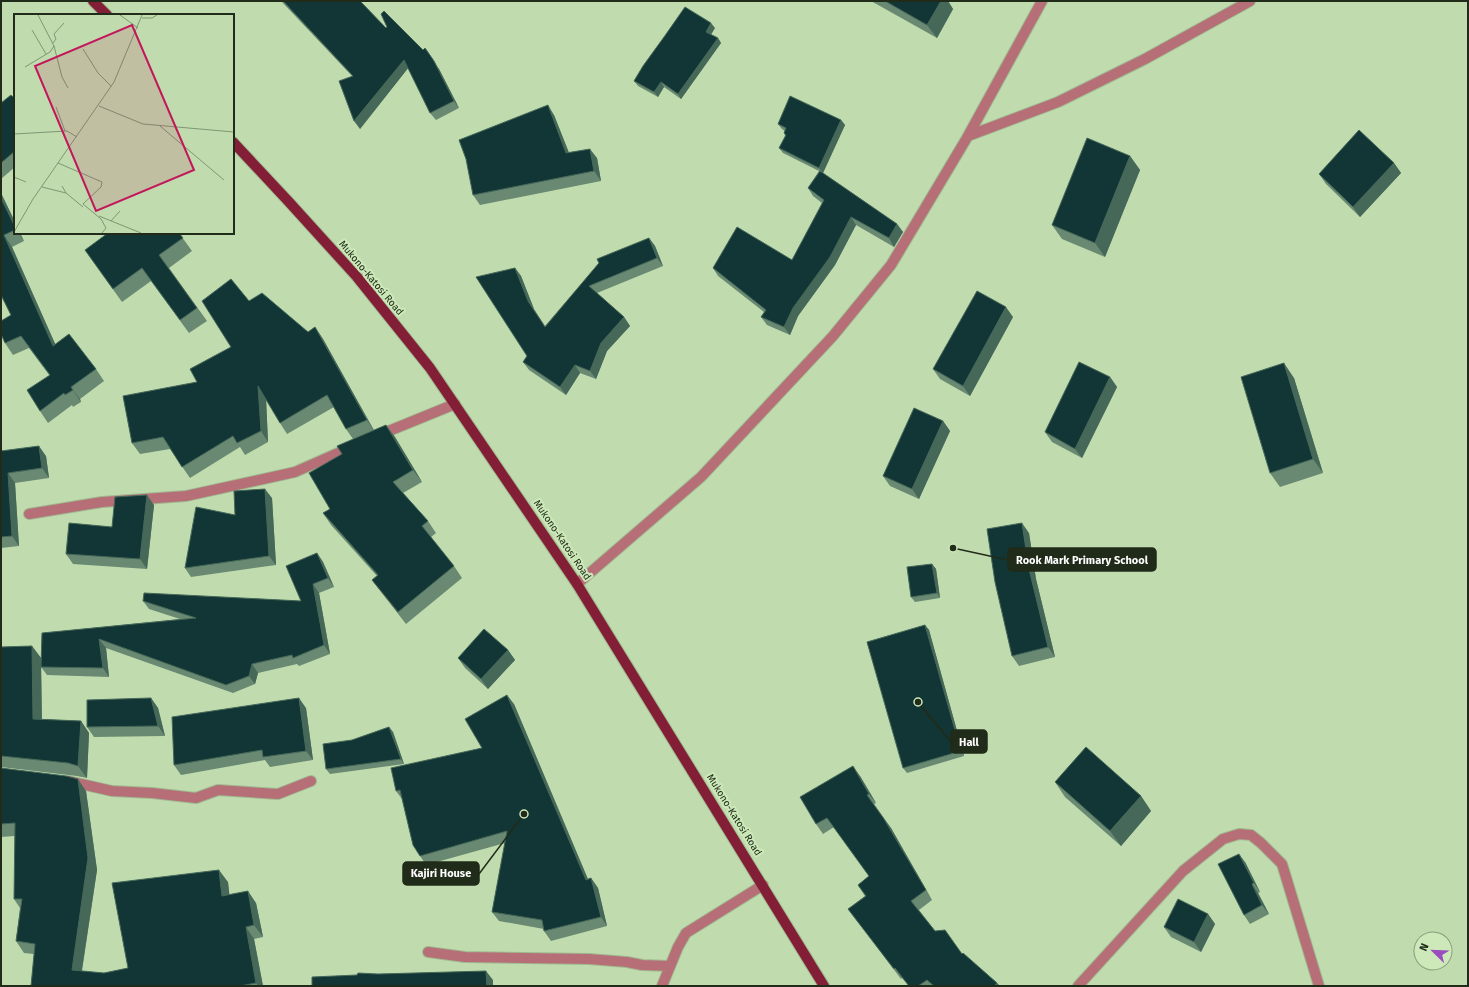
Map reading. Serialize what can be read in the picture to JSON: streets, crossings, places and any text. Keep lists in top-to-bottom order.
{
  "streets": {
    "main road": ["Mukono-Katosi Road"]
  },
  "places": ["Rook Mark Primary School", "Hall", "Kajiri House"],
  "north": "top left"
}
